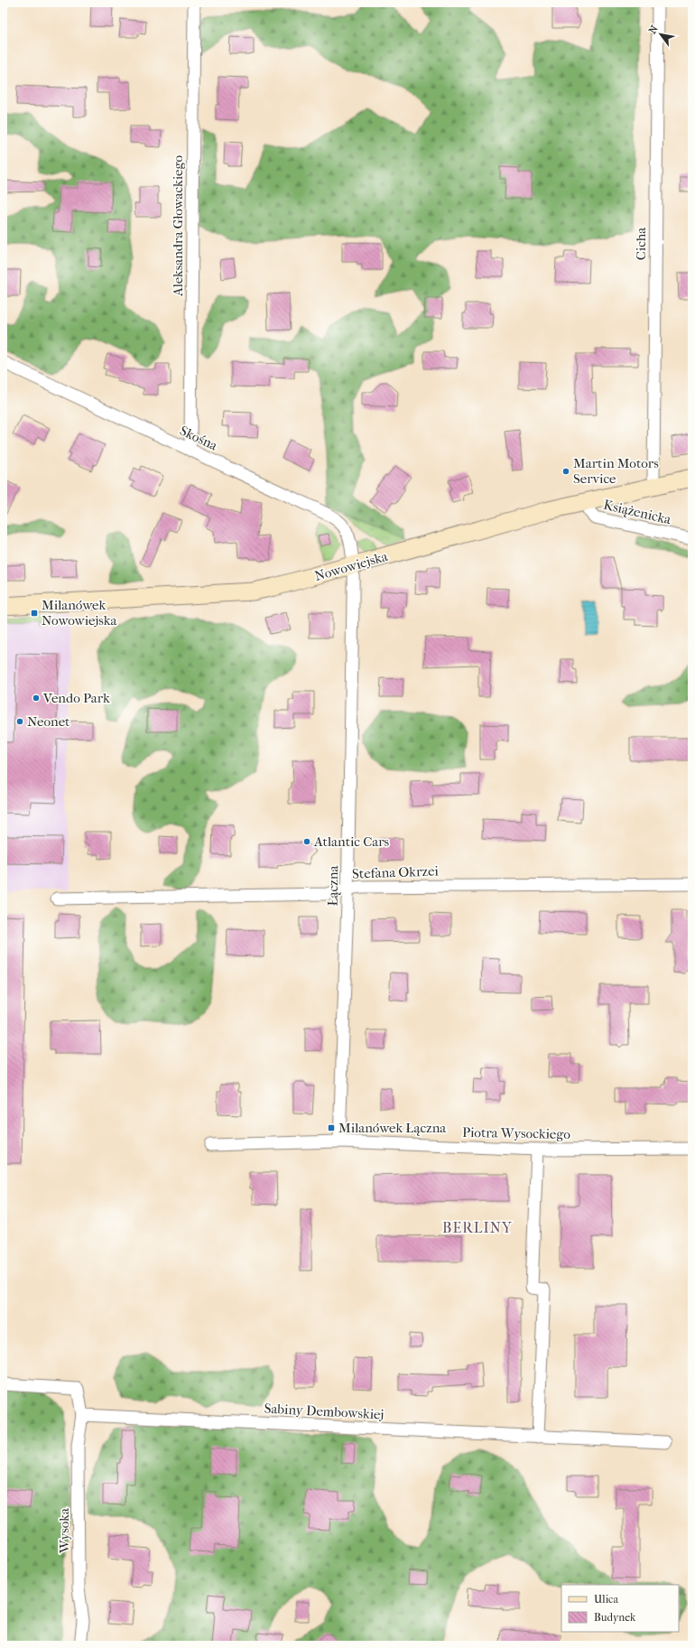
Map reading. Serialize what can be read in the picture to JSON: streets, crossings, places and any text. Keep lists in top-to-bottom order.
{
  "streets": {
    "street": [
      "Aleksandra Głowackiego",
      "Cicha",
      "Skośna",
      "Książenicka",
      "Nowowiejska",
      "Stefana Okrzei",
      "Łączna",
      "Piotra Wysockiego",
      "Sabiny Dembowskiej",
      "Wysoka"
    ]
  },
  "crossings": [
    ["Aleksandra Głowackiego", "Skośna"],
    ["Cicha", "Nowowiejska"],
    ["Skośna", "Nowowiejska"],
    ["Skośna", "Łączna"],
    ["Książenicka", "Nowowiejska"],
    ["Nowowiejska", "Łączna"],
    ["Stefana Okrzei", "Łączna"],
    ["Łączna", "Piotra Wysockiego"],
    ["Sabiny Dembowskiej", "Wysoka"]
  ],
  "districts": ["BERLINY"],
  "places": {
    "other": [
      "Martin Motors Service",
      "Vendo Park",
      "Neonet",
      "Atlantic Cars"
    ],
    "transit": ["Milanówek Nowowiejska", "Milanówek Łączna"]
  },
  "legend": ["Ulica", "Budynek"],
  "north": "top left"
}
